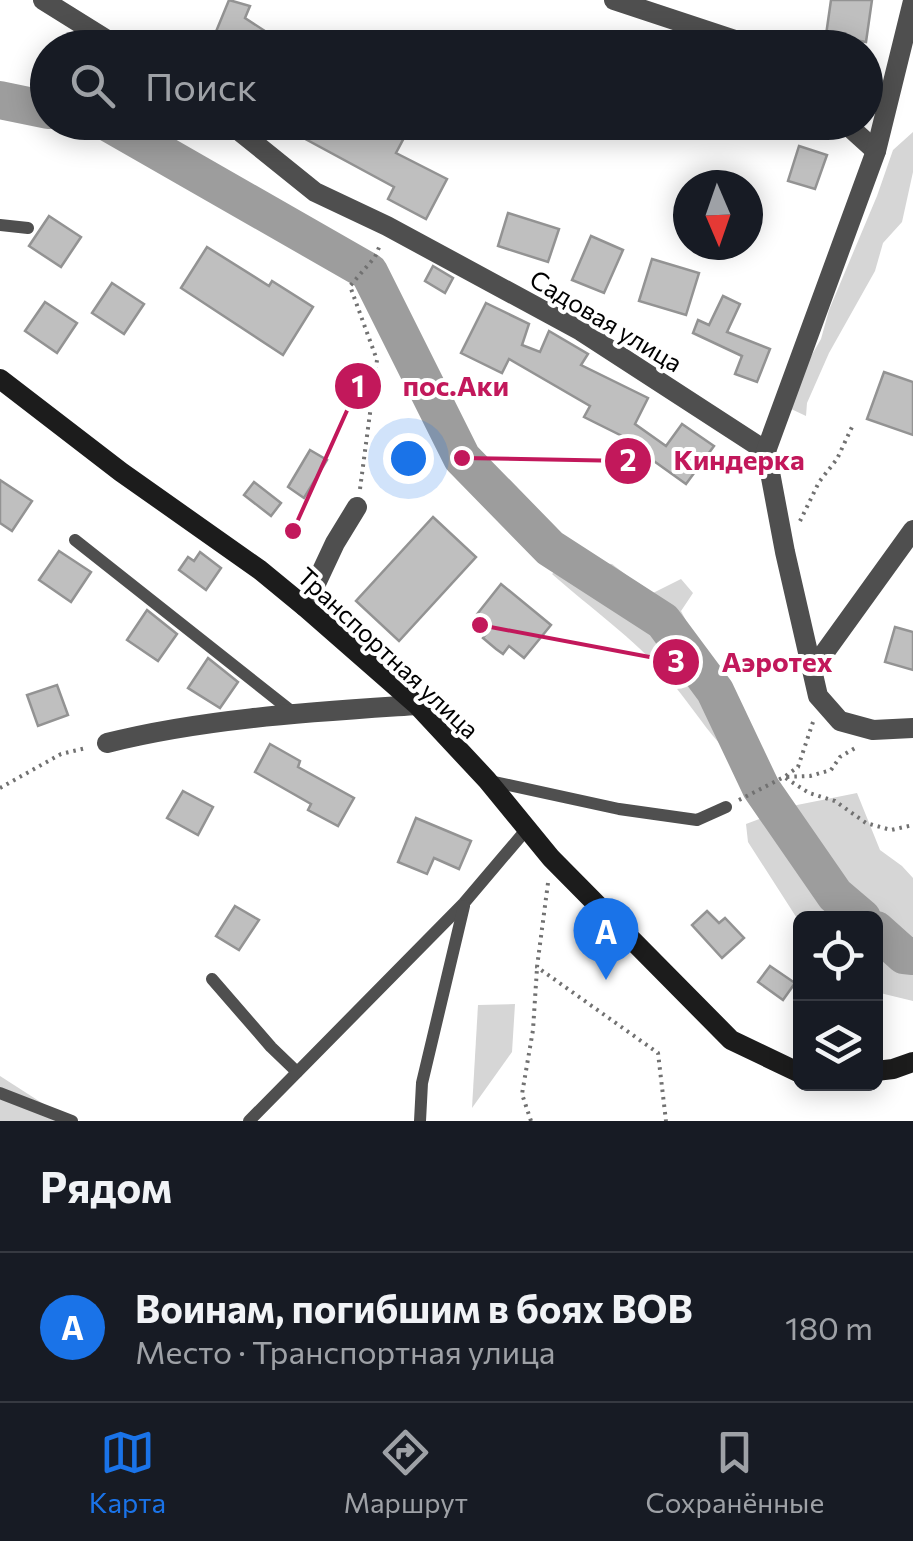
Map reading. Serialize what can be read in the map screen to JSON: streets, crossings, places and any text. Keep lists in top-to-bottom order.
{
  "streets": {
    "street": ["Садовая улица", "Транспортная улица"]
  },
  "places": ["Киндерка", "пос.Аки", "Аэротех"],
  "north": "bottom",
  "page": {
    "search": "Поиск",
    "pins": "A",
    "heading": "Рядом",
    "list": [
      {
        "mark": "A",
        "name": "Воинам, погибшим в боях ВОВ",
        "note": "Место · Транспортная улица",
        "value": "180 m"
      }
    ],
    "nav": ["Карта", "Маршрут", "Сохранённые"]
  }
}
